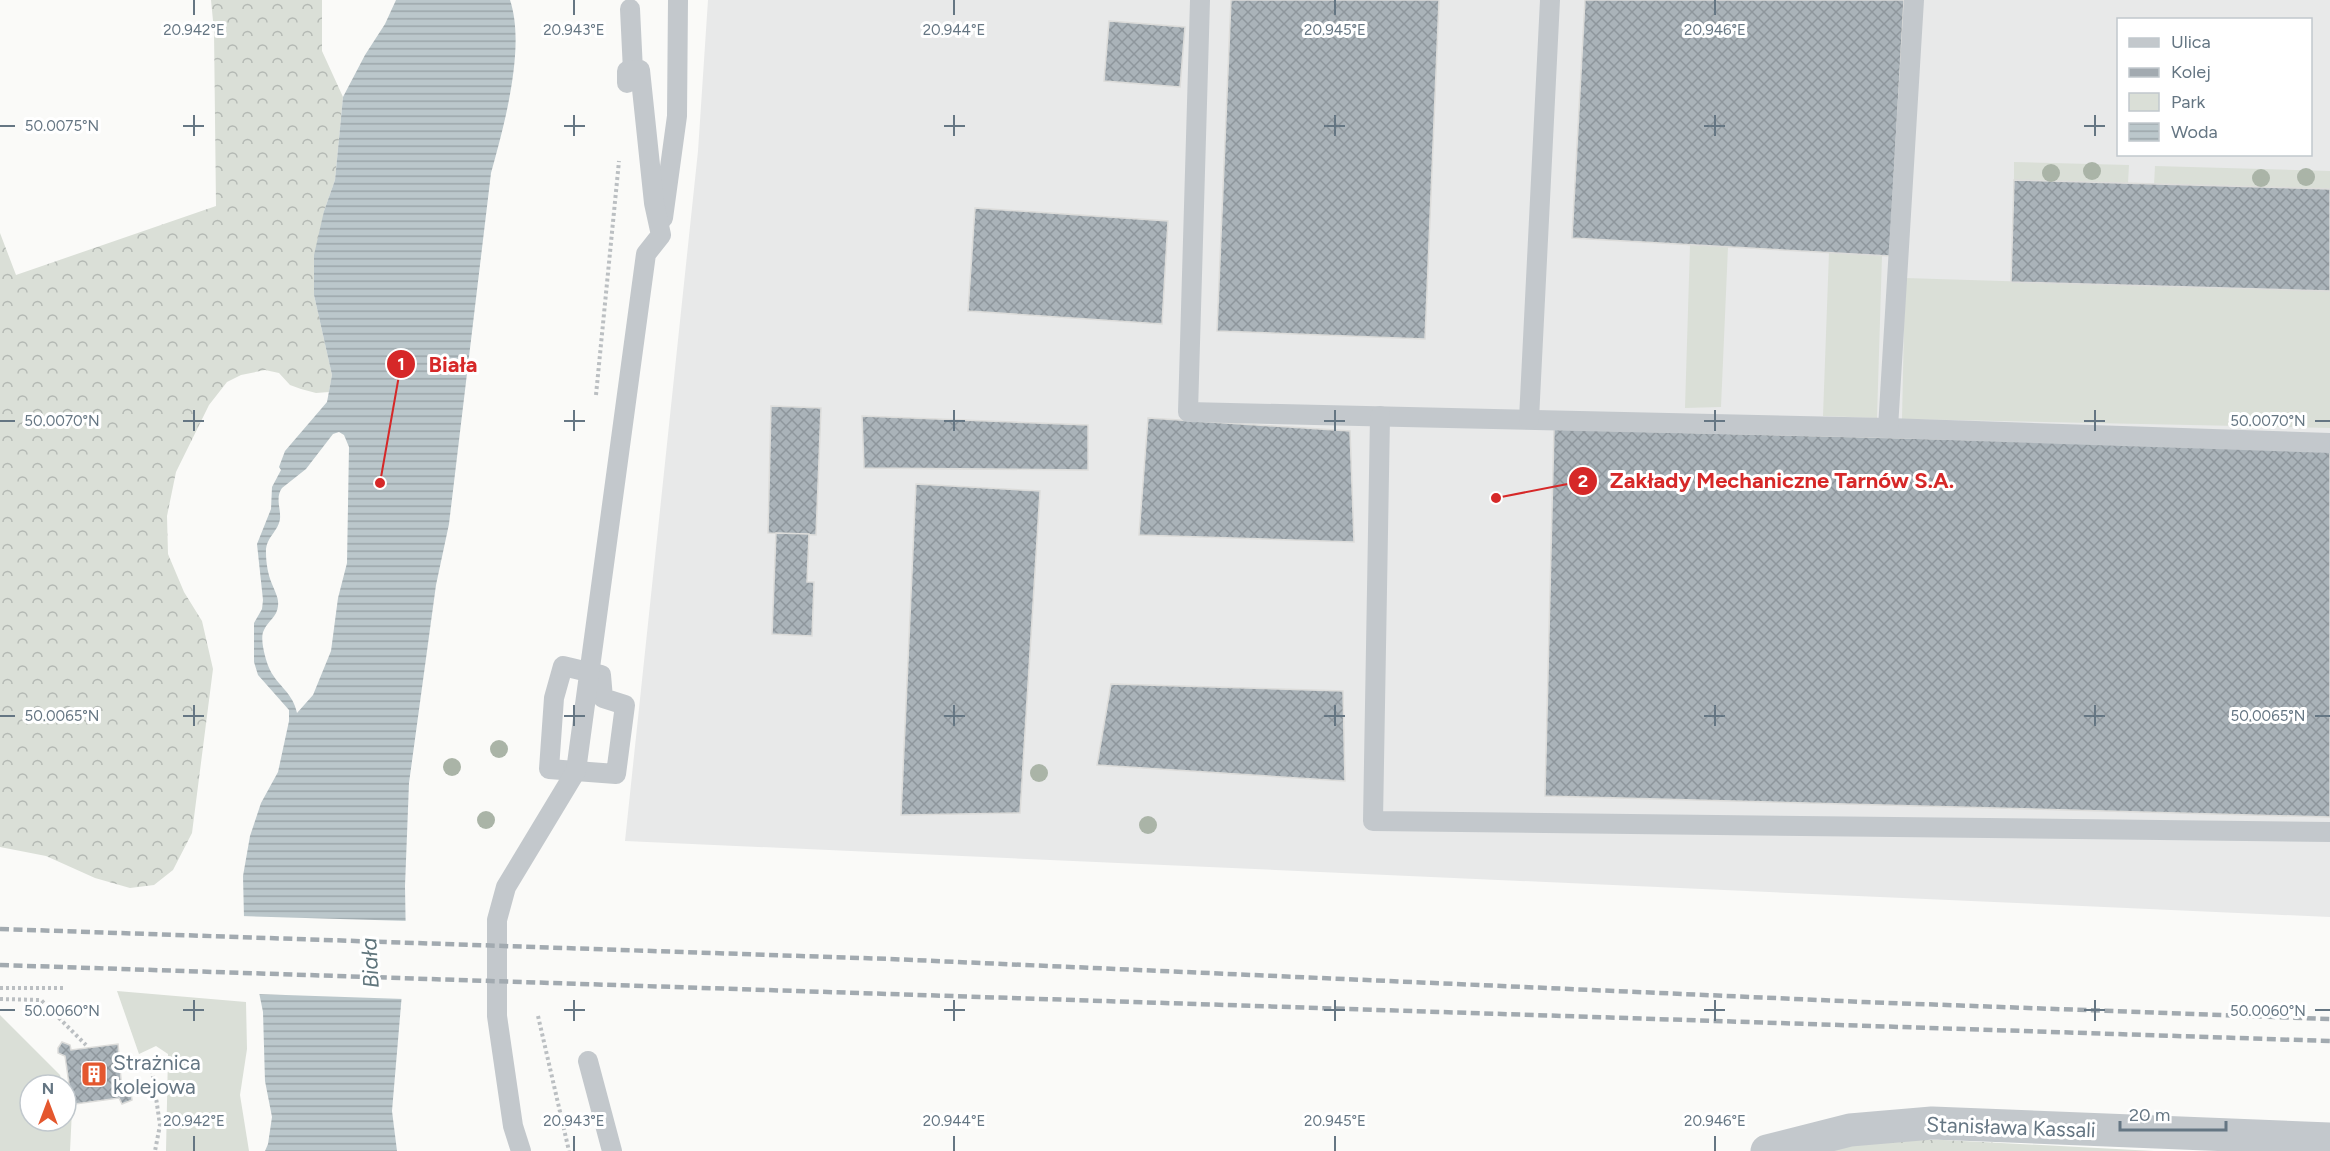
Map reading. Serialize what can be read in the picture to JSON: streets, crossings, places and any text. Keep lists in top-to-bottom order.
{
  "streets": {
    "street": ["Stanisława Kassali"]
  },
  "water": ["Biała"],
  "places": {
    "other": ["Biała", "Zakłady Mechaniczne Tarnów S.A."],
    "building": ["Strażnica kolejowa"]
  },
  "legend": [
    "Ulica",
    "Kolej",
    "Park",
    "Woda"
  ],
  "scale_bar": "20 m",
  "north": "top",
  "coordinates": [
    "20.942°E",
    "20.943°E",
    "20.944°E",
    "20.945°E",
    "20.946°E",
    "50.0075°N",
    "50.0070°N",
    "50.0065°N",
    "50.0060°N"
  ]
}
